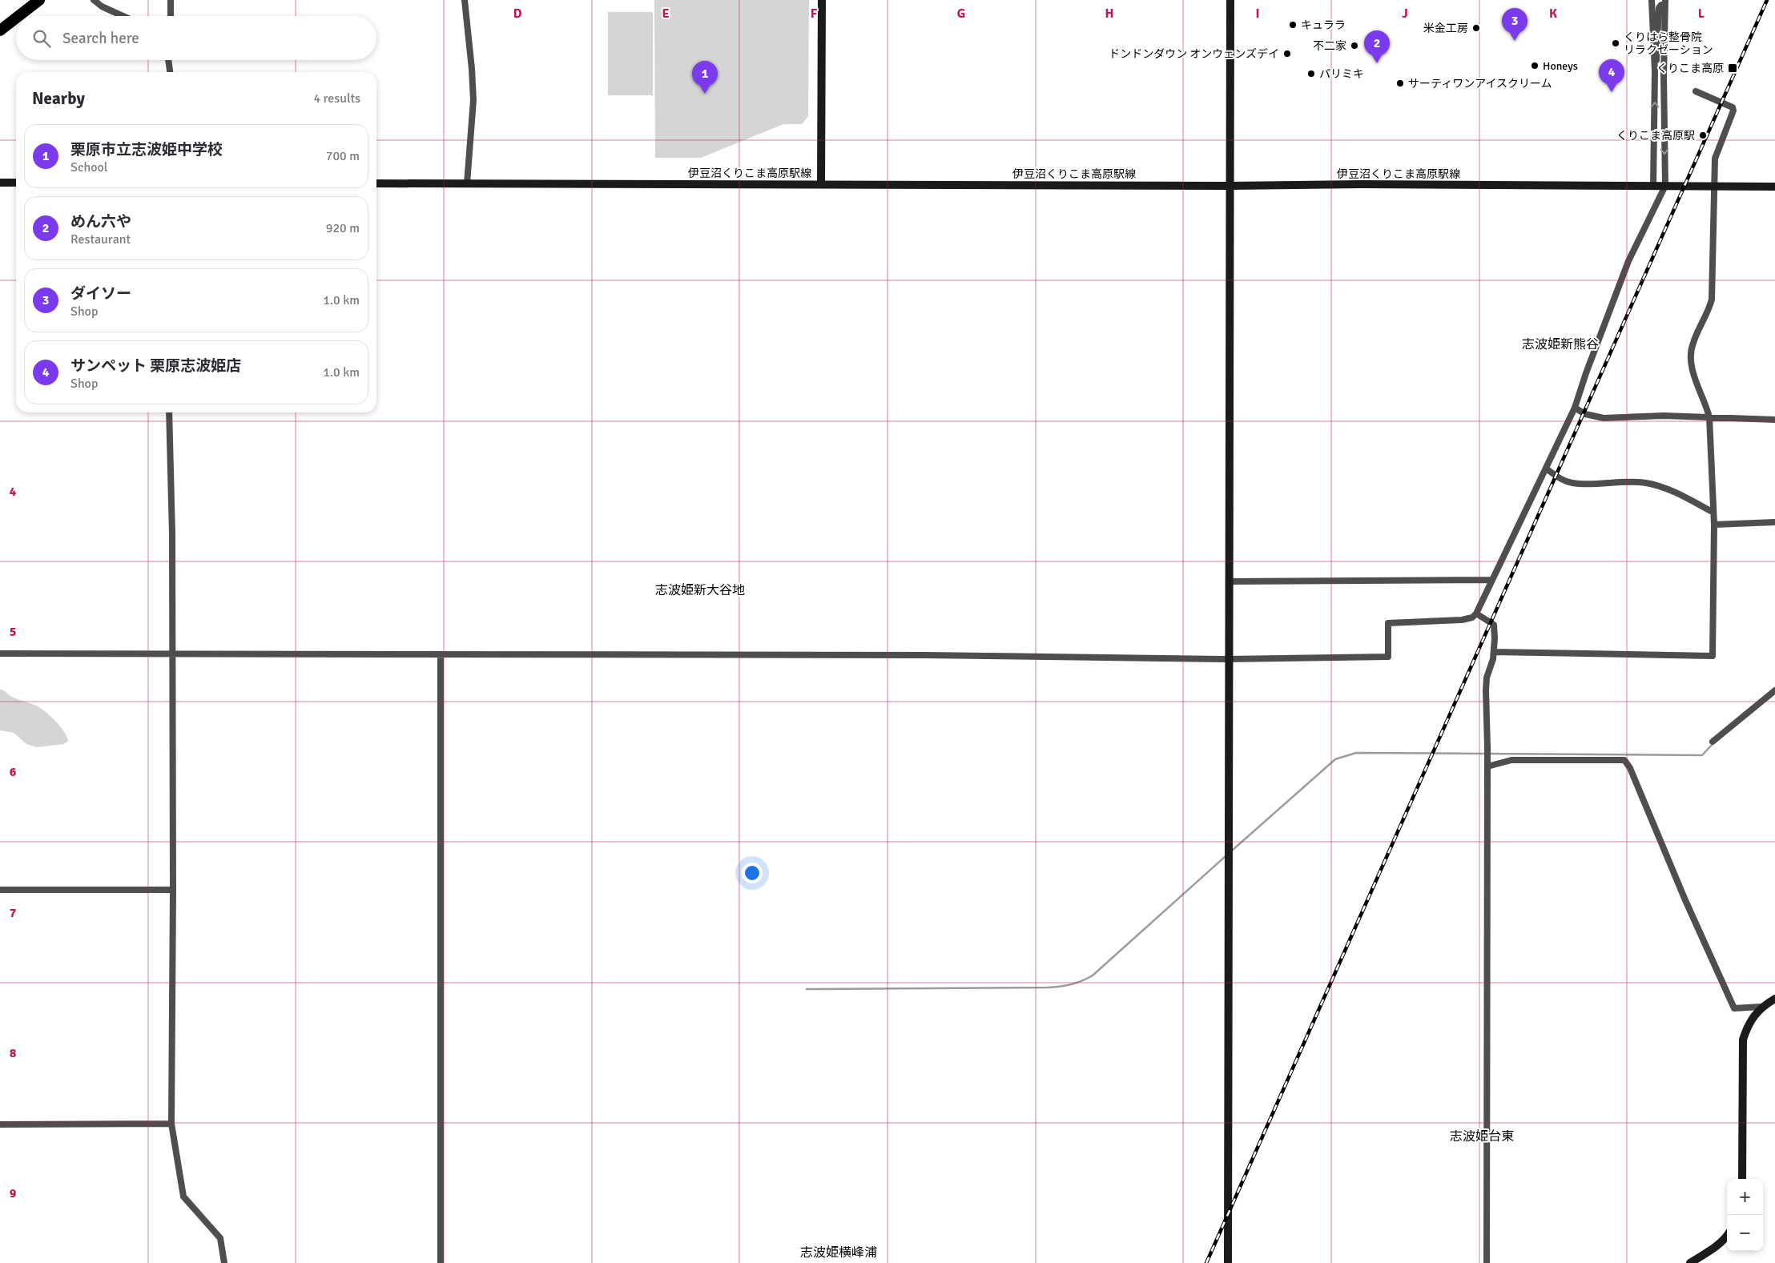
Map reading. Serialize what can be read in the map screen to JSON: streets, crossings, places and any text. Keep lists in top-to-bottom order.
{
  "streets": {
    "street": ["伊豆沼くりこま高原駅線"]
  },
  "districts": [
    "志波姫新熊谷",
    "志波姫新大谷地",
    "志波姫台東",
    "志波姫横峰浦"
  ],
  "places": {
    "other": [
      "キュララ",
      "米金工房",
      "くりはら整骨院 リラクゼーション",
      "不二家",
      "ドンドンダウン オンウェンズデイ",
      "Honeys",
      "パリミキ",
      "サーティワンアイスクリーム",
      "くりこま高原駅"
    ],
    "transit": ["くりこま高原"]
  },
  "page": {
    "pins": [
      "3",
      "2",
      "4",
      "1"
    ],
    "search": "Search here",
    "heading": ["Nearby", "4 results"],
    "list": [
      {
        "mark": "1",
        "name": "栗原市立志波姫中学校",
        "note": "School",
        "value": "700 m"
      },
      {
        "mark": "2",
        "name": "めん六や",
        "note": "Restaurant",
        "value": "920 m"
      },
      {
        "mark": "3",
        "name": "ダイソー",
        "note": "Shop",
        "value": "1.0 km"
      },
      {
        "mark": "4",
        "name": "サンペット 栗原志波姫店",
        "note": "Shop",
        "value": "1.0 km"
      }
    ],
    "map_buttons": ["+", "−"]
  },
  "grid": {
    "columns": [
      "D",
      "E",
      "F",
      "G",
      "H",
      "I",
      "J",
      "K",
      "L"
    ],
    "rows": [
      "4",
      "5",
      "6",
      "7",
      "8",
      "9"
    ]
  }
}
